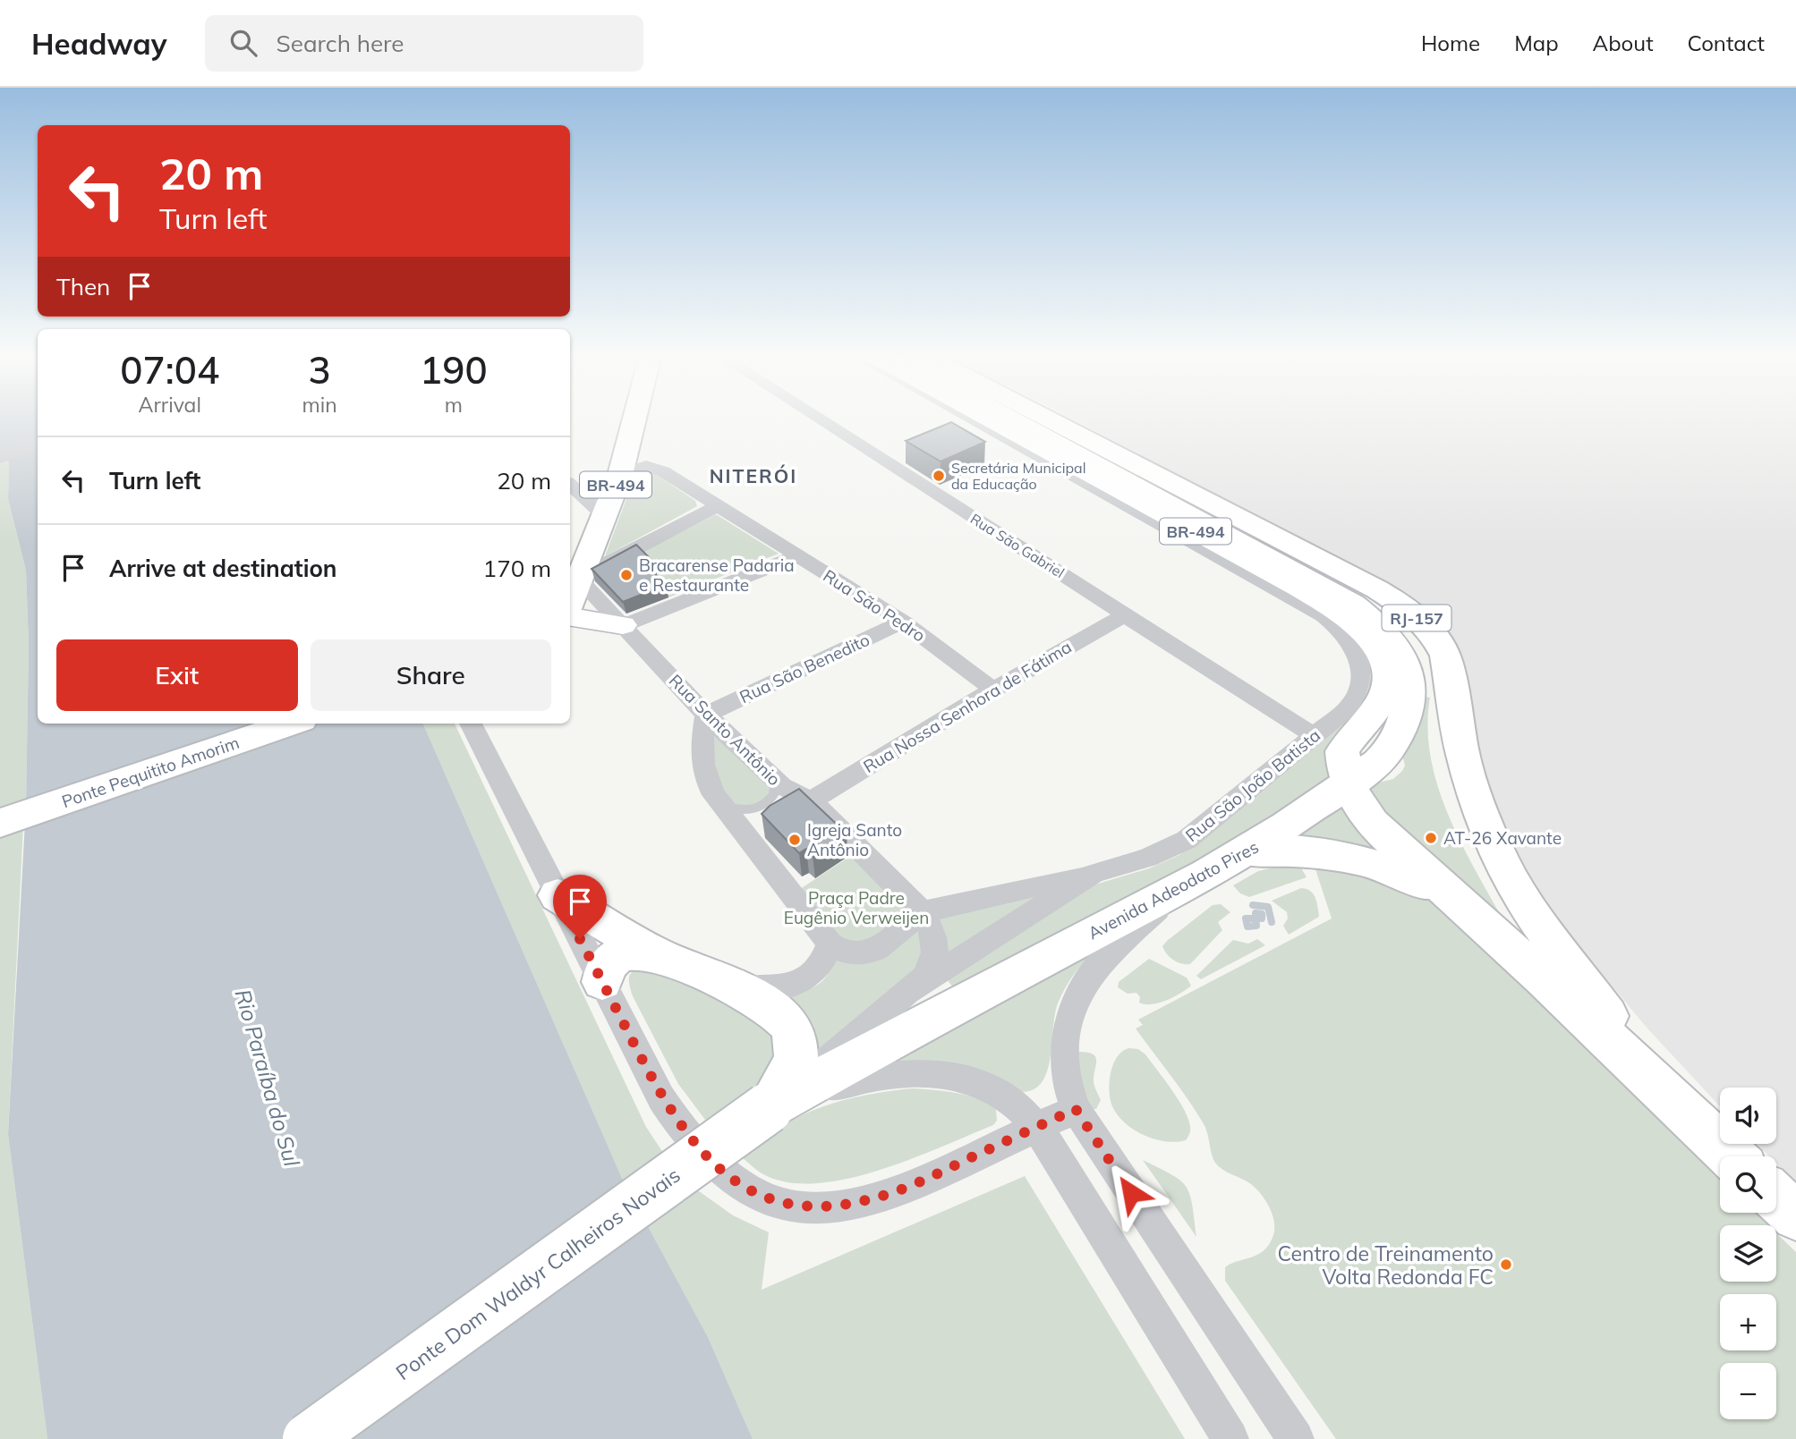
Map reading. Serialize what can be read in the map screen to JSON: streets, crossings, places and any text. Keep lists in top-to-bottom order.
{
  "streets": {
    "main road": [
      "BR-494",
      "RJ-157",
      "Ponte Pequitito Amorim",
      "Avenida Adeodato Pires",
      "Ponte Dom Waldyr Calheiros Novais"
    ],
    "street": [
      "Rua São Gabriel",
      "Rua São Pedro",
      "Rua São Benedito",
      "Rua Nossa Senhora de Fátima",
      "Rua Santo Antônio",
      "Rua São João Batista"
    ]
  },
  "crossings": [
    ["BR-494", "Rua São Pedro"],
    ["BR-494", "Rua Santo Antônio"],
    ["BR-494", "Avenida Adeodato Pires"],
    ["Rua São Gabriel", "Rua Nossa Senhora de Fátima"],
    ["Rua São Gabriel", "Rua São João Batista"],
    ["Rua São Pedro", "Rua São Benedito"],
    ["Rua São Pedro", "Rua Nossa Senhora de Fátima"],
    ["Rua São Benedito", "Rua Santo Antônio"],
    ["Rua Nossa Senhora de Fátima", "Rua Santo Antônio"],
    ["Rua Santo Antônio", "Rua São João Batista"],
    ["Rua Santo Antônio", "Avenida Adeodato Pires"],
    ["Rua Santo Antônio", "Ponte Dom Waldyr Calheiros Novais"],
    ["Avenida Adeodato Pires", "Ponte Dom Waldyr Calheiros Novais"]
  ],
  "districts": ["NITERÓI"],
  "water": ["Rio Paraíba do Sul"],
  "parks": ["Praça Padre Eugênio Verweijen"],
  "places": [
    "Secretária Municipal da Educação",
    "Bracarense Padaria e Restaurante",
    "AT-26 Xavante",
    "Igreja Santo Antônio",
    "Centro de Treinamento Volta Redonda FC"
  ],
  "page": {
    "header": "Headway",
    "search": "Search here",
    "nav": [
      "Home",
      "Map",
      "About",
      "Contact"
    ],
    "turn": ["20 m", "Turn left"],
    "then": "Then",
    "eta": [
      "07:04",
      "Arrival",
      "3",
      "min",
      "190",
      "m"
    ],
    "list": [
      {
        "name": "Turn left",
        "value": "20 m"
      },
      {
        "name": "Arrive at destination",
        "value": "170 m"
      }
    ],
    "buttons": ["Exit", "Share"],
    "map_buttons": ["+", "−"]
  }
}
